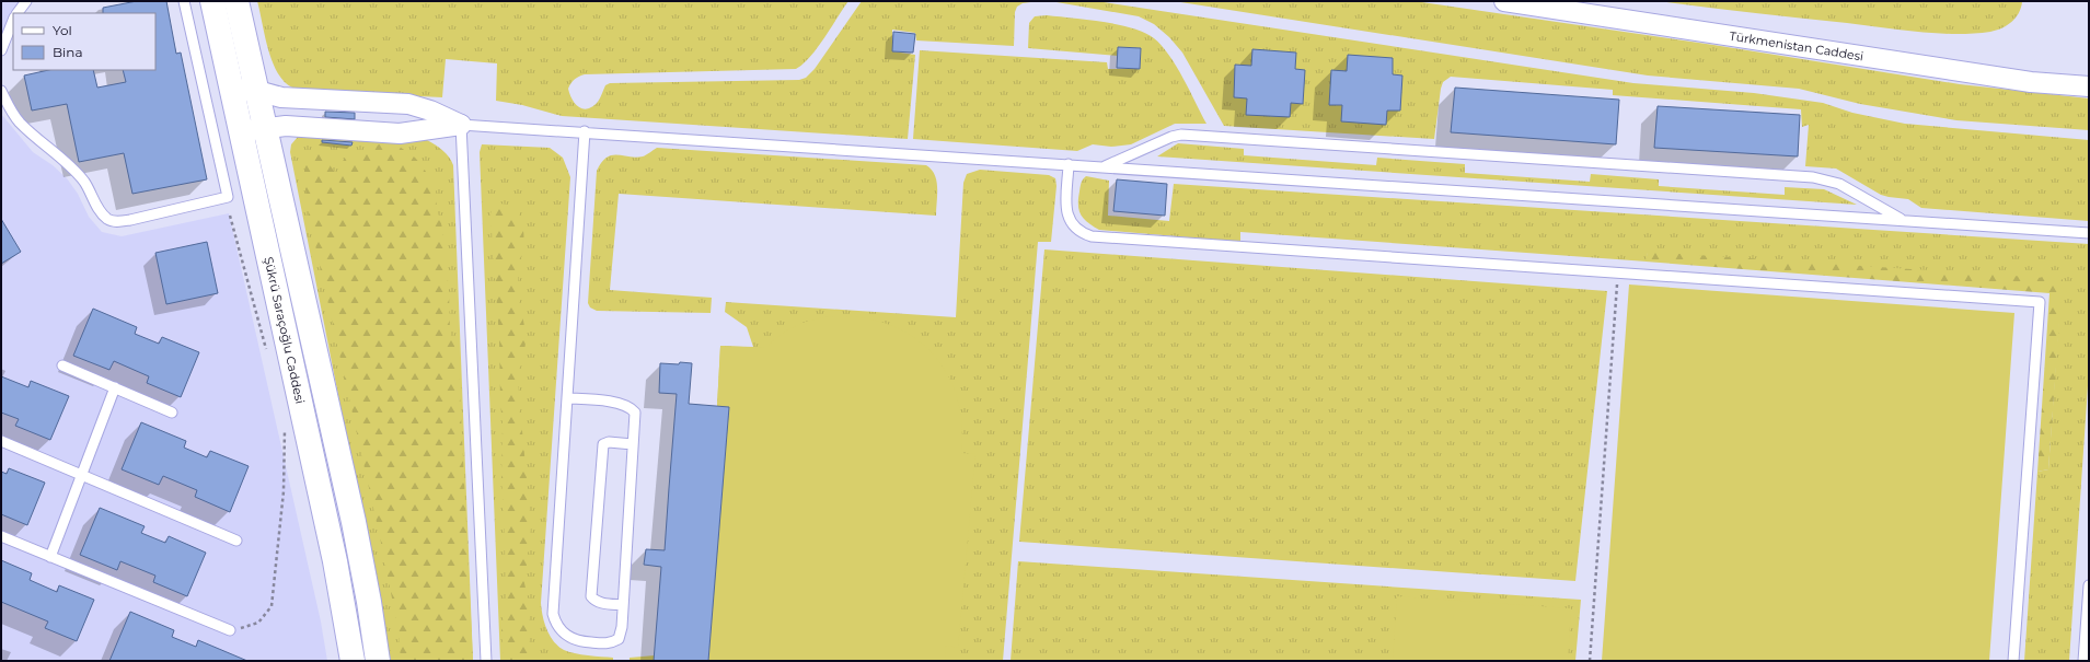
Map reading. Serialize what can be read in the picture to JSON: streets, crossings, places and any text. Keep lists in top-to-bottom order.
{
  "streets": {
    "street": ["Türkmenistan Caddesi", "Şükrü Saraçoğlu Caddesi"]
  },
  "legend": ["Yol", "Bina"]
}
